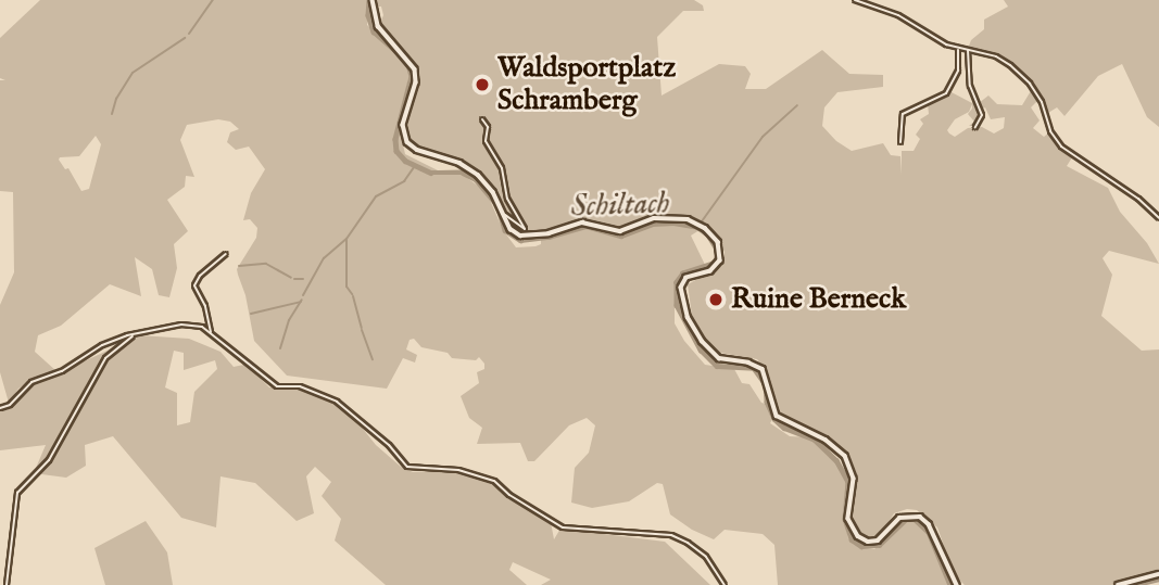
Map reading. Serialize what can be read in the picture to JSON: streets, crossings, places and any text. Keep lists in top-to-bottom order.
{
  "water": ["Schiltach"],
  "places": ["Waldsportplatz Schramberg", "Ruine Berneck"]
}
